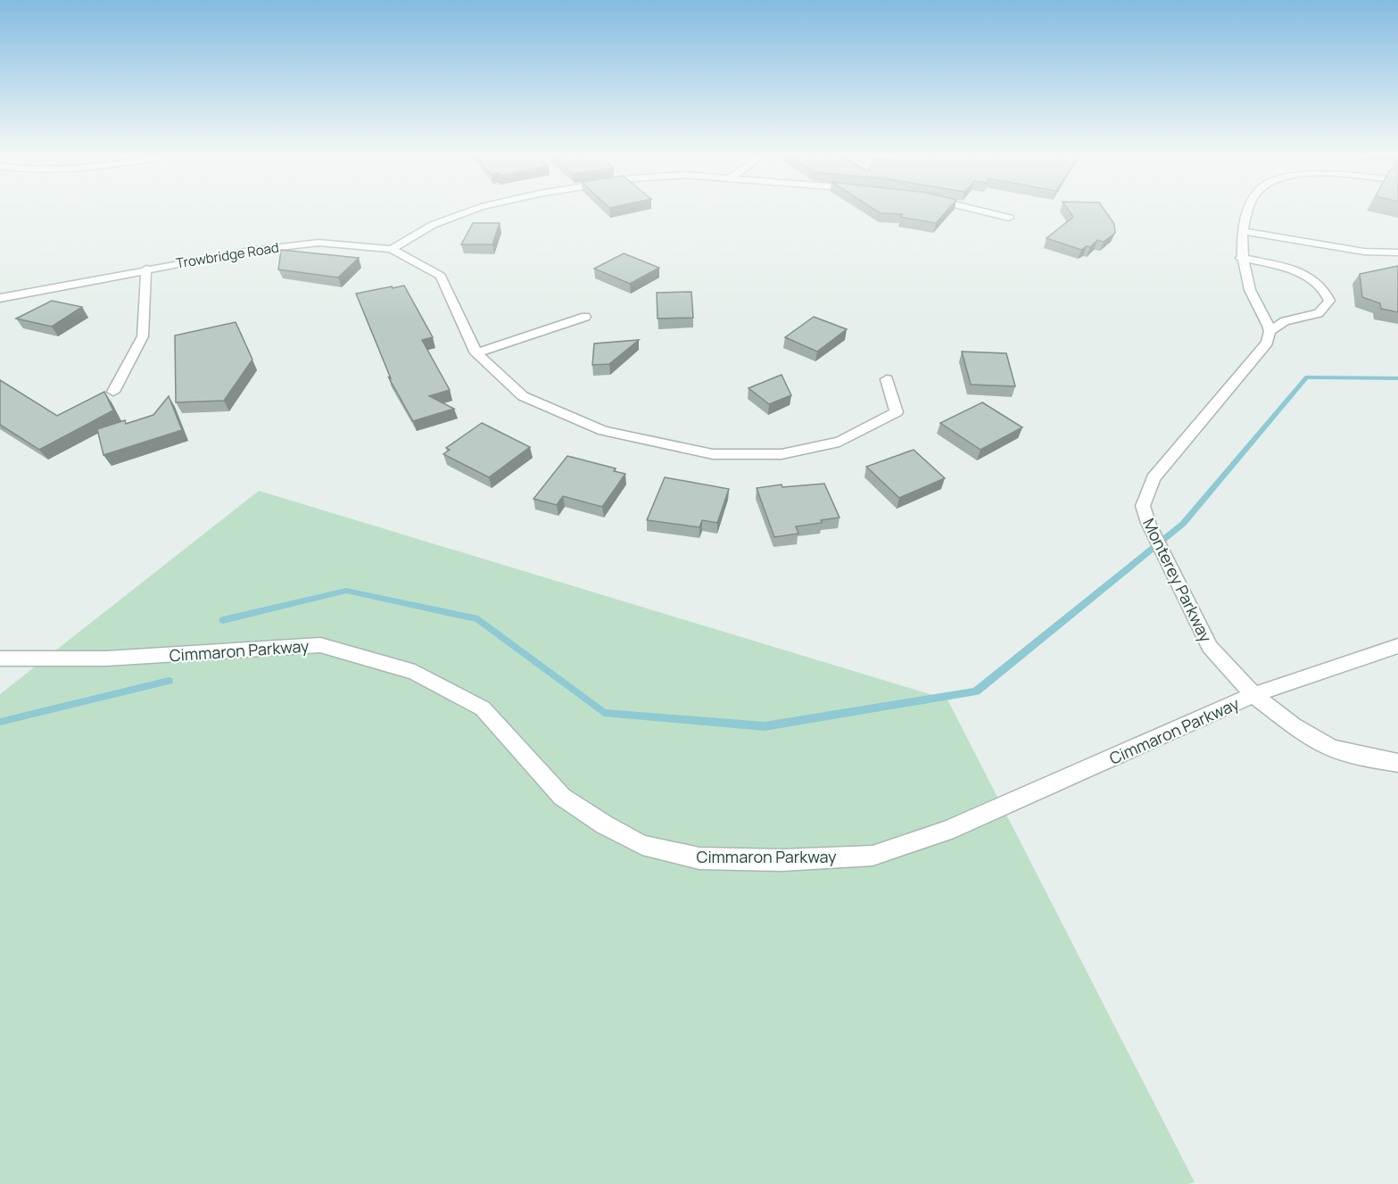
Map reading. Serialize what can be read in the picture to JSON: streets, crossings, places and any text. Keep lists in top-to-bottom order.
{
  "streets": {
    "street": ["Trowbridge Road", "Monterey Parkway", "Cimmaron Parkway"]
  },
  "crossings": [
    ["Monterey Parkway", "Cimmaron Parkway"]
  ]
}
